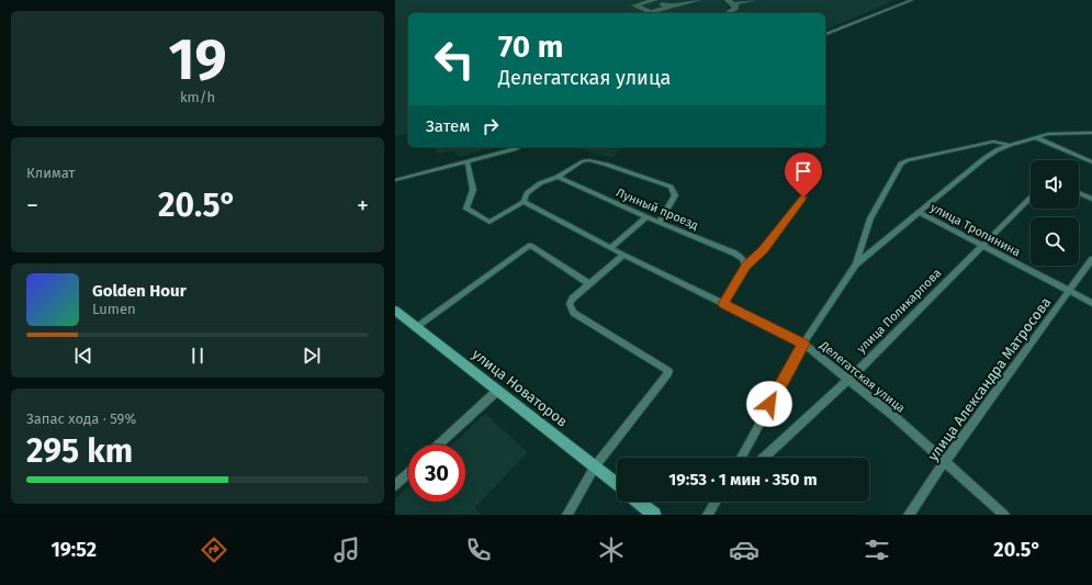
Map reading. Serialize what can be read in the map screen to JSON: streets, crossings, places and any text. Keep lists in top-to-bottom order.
{
  "streets": {
    "main road": ["улица Новаторов"],
    "street": [
      "Лунный проезд",
      "улица Тропинина",
      "улица Поликарпова",
      "Делегатская улица",
      "улица Александра Матросова"
    ]
  },
  "crossings": [
    ["улица Тропинина", "улица Поликарпова"],
    ["улица Тропинина", "улица Александра Матросова"],
    ["улица Поликарпова", "Делегатская улица"],
    ["Делегатская улица", "улица Александра Матросова"]
  ],
  "page": {
    "tile": [
      ["19", "km/h"],
      "Климат",
      ["Запас хода · 59%", "295 km"]
    ],
    "turn": ["70 m", "Делегатская улица"],
    "then": "Затем",
    "heat": ["−", "20.5°", "+"],
    "song": ["Golden Hour", "Lumen"],
    "limit": "30",
    "trip": "19:53 · 1 мин · 350 m",
    "tabs": ["19:52", "20.5°"]
  }
}
